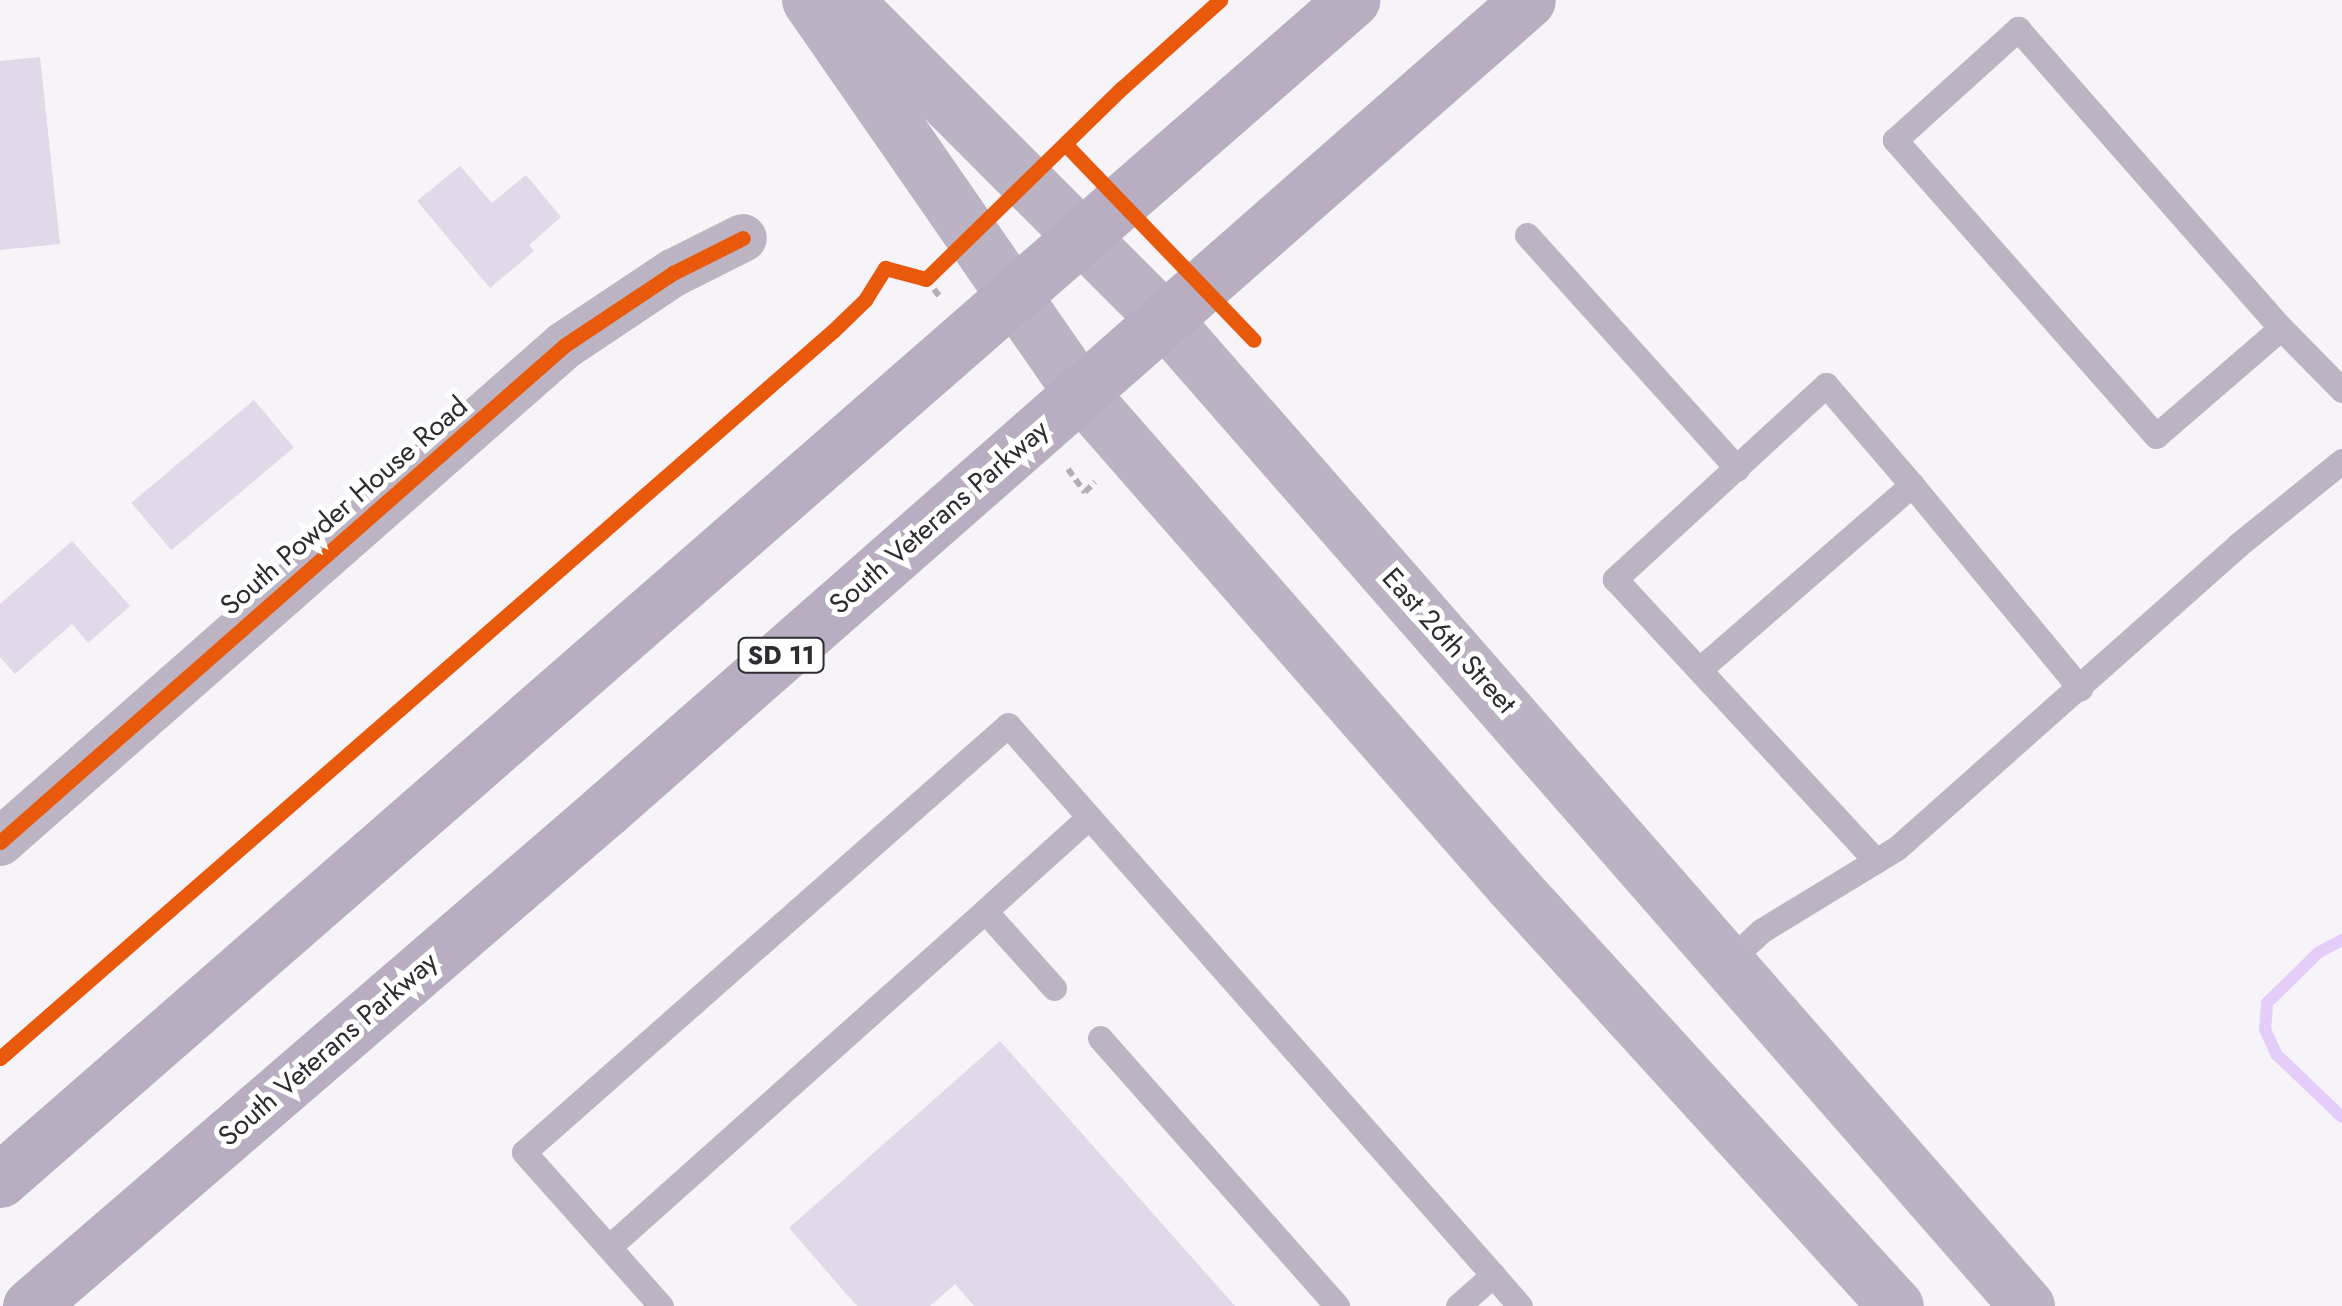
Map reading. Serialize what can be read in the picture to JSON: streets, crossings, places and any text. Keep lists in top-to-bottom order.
{
  "streets": {
    "highway": ["South Veterans Parkway", "SD 11"],
    "main road": ["East 26th Street"],
    "street": ["South Powder House Road"]
  },
  "crossings": [
    ["South Veterans Parkway", "East 26th Street"]
  ]
}
